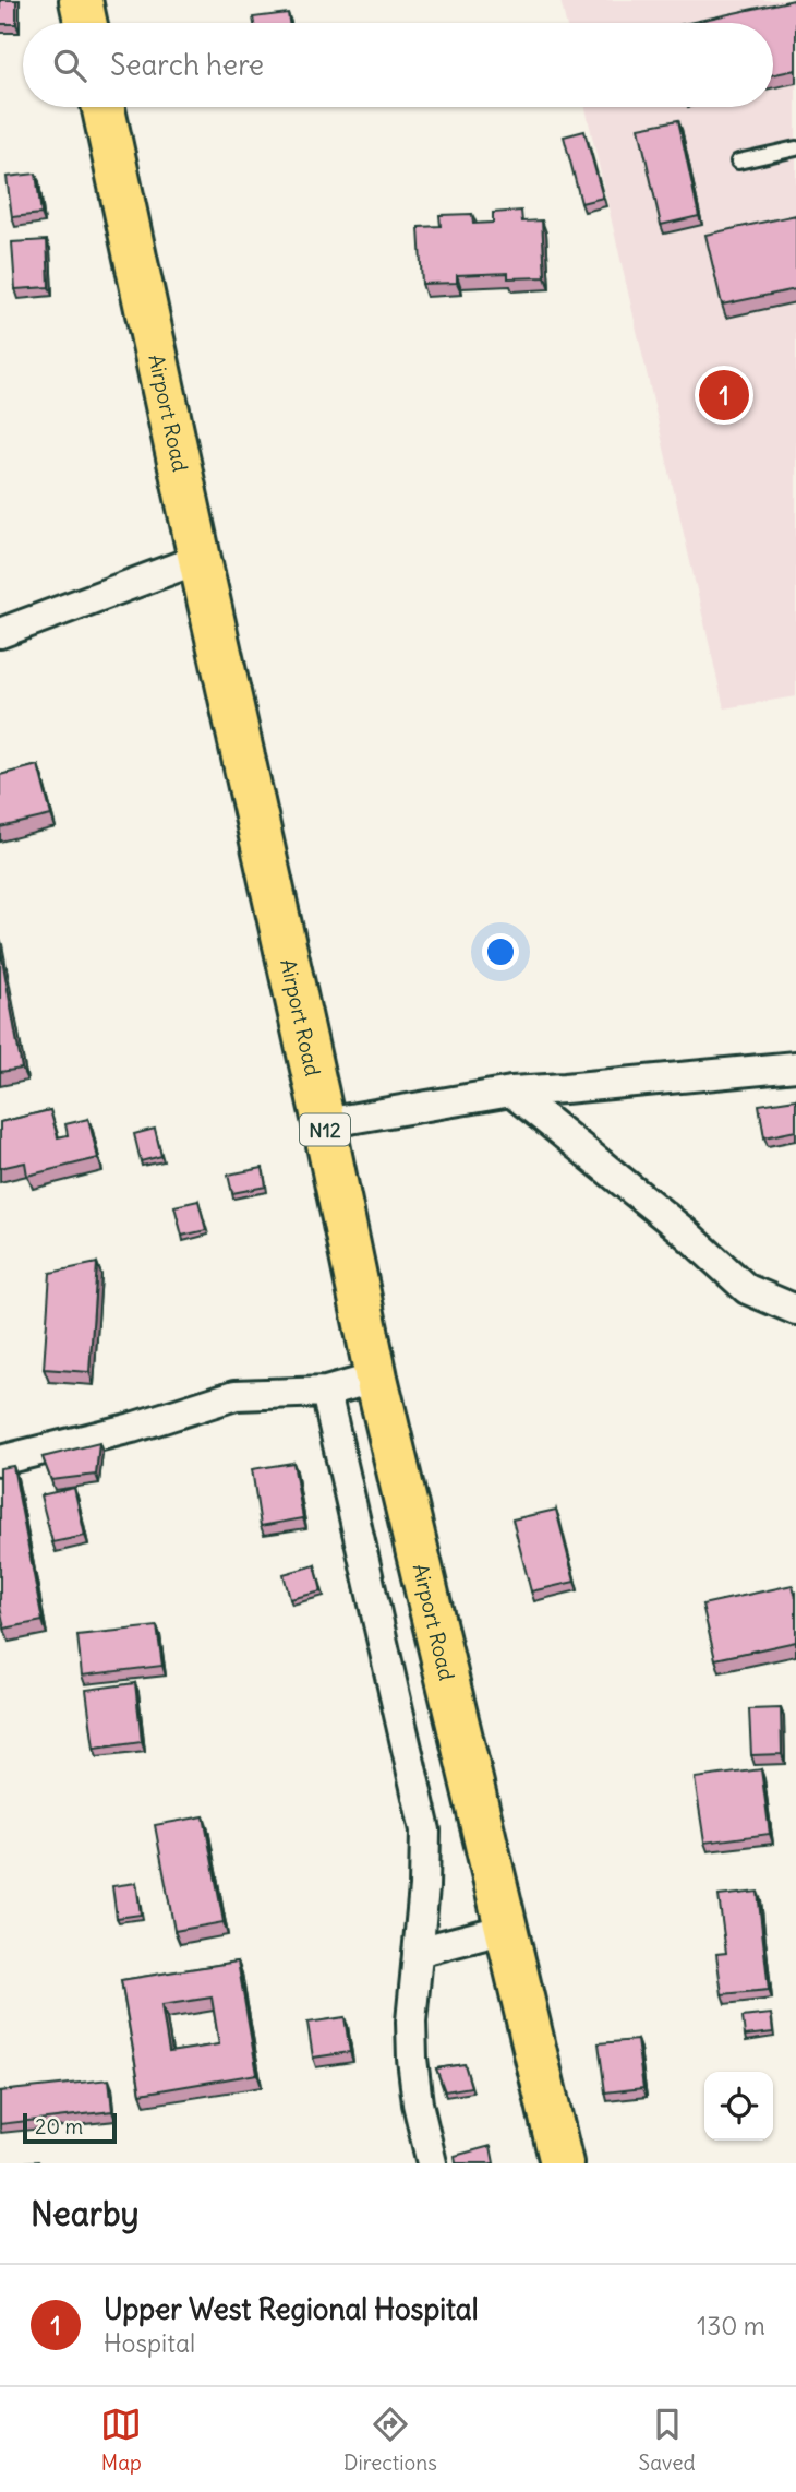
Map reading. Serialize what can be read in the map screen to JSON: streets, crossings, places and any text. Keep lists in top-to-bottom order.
{
  "streets": {
    "highway": ["Airport Road", "N12"]
  },
  "scale_bar": "20 m",
  "page": {
    "search": "Search here",
    "pins": "1",
    "scale": "20 m",
    "heading": "Nearby",
    "list": [
      {
        "mark": "1",
        "name": "Upper West Regional Hospital",
        "note": "Hospital",
        "value": "130 m"
      }
    ],
    "nav": ["Map", "Directions", "Saved"]
  }
}
